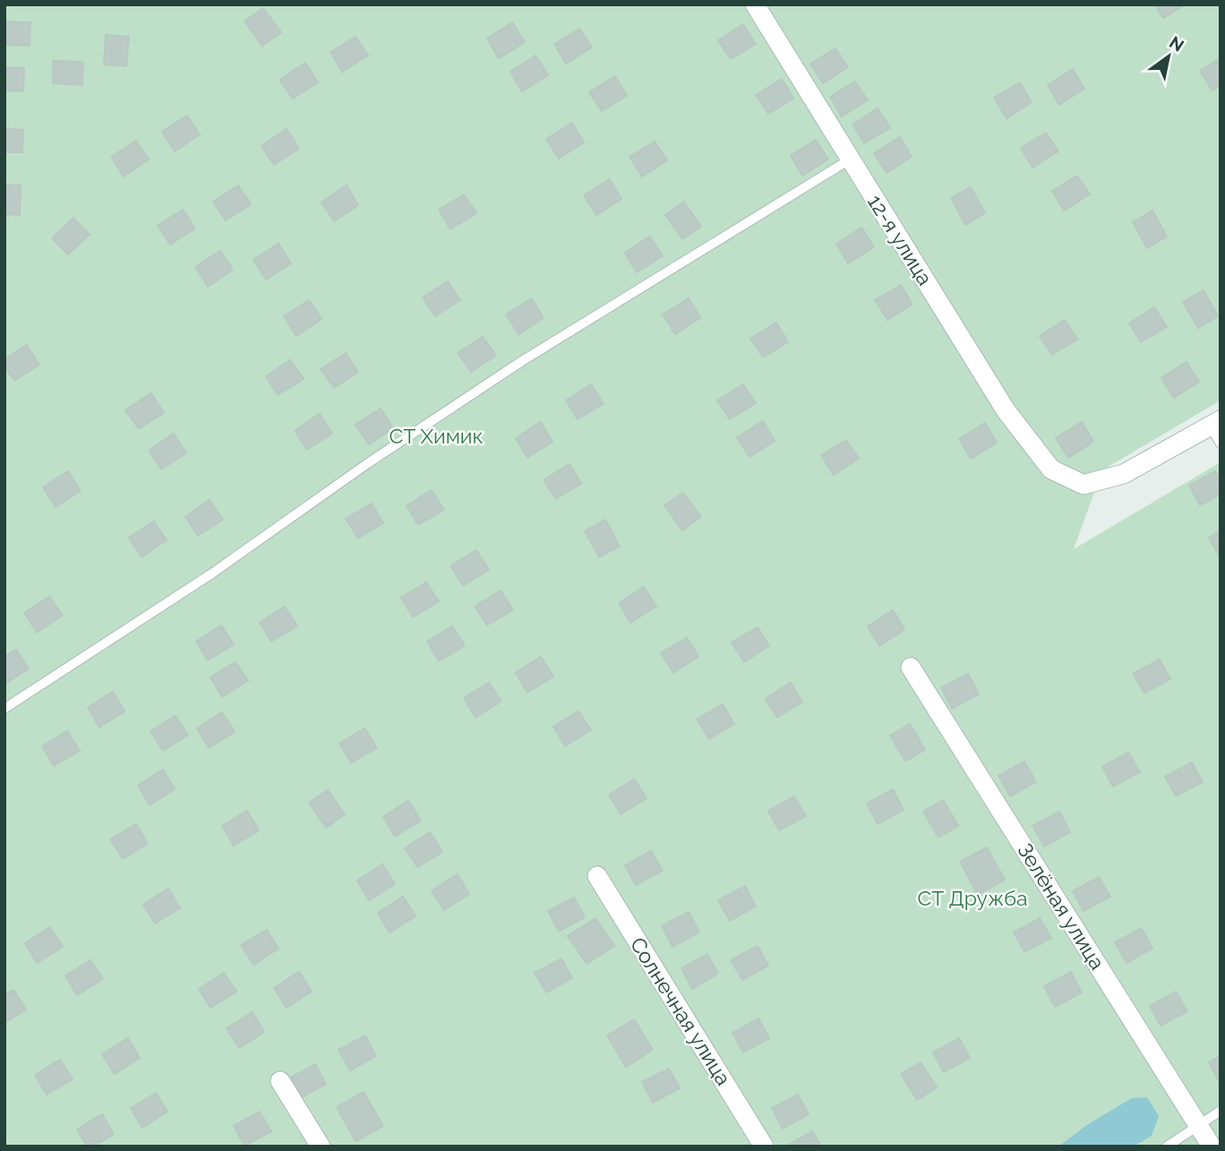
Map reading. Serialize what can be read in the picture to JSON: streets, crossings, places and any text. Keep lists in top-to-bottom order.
{
  "streets": {
    "street": ["12-я улица", "Зелёная улица", "Солнечная улица"]
  },
  "parks": ["СТ Химик", "СТ Дружба"],
  "north": "top right"
}
